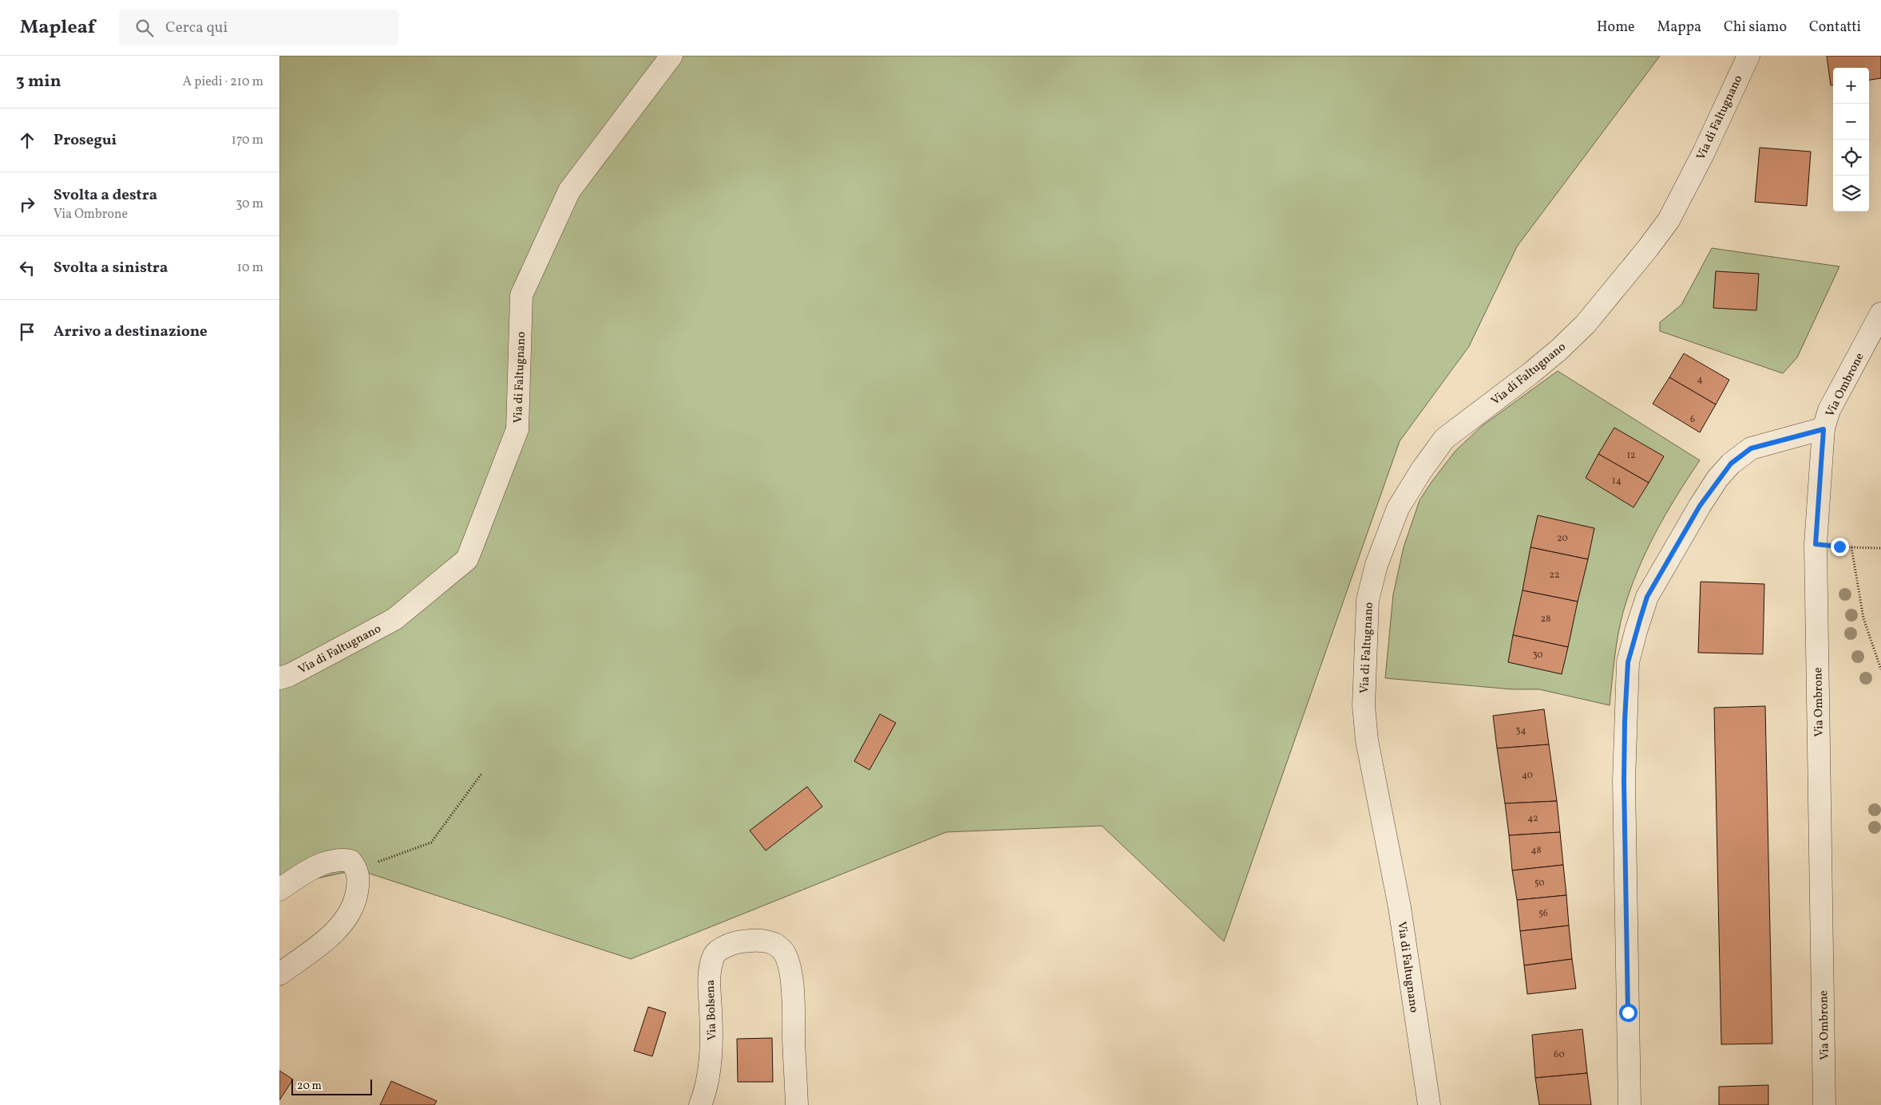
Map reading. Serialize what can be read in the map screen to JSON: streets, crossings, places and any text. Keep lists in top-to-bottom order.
{
  "streets": {
    "street": ["Via di Faltugnano", "Via Ombrone", "Via Bolsena"]
  },
  "house_numbers": [
    "4",
    "6",
    "12",
    "14",
    "20",
    "22",
    "28",
    "30",
    "34",
    "40",
    "42",
    "48",
    "50",
    "56",
    "60"
  ],
  "scale_bar": "20 m",
  "page": {
    "header": "Mapleaf",
    "search": "Cerca qui",
    "nav": [
      "Home",
      "Mappa",
      "Chi siamo",
      "Contatti"
    ],
    "heading": ["3 min", "A piedi · 210 m"],
    "map_buttons": ["+", "−"],
    "list": [
      ["Prosegui", "170 m"],
      ["Svolta a destra", "Via Ombrone", "30 m"],
      ["Svolta a sinistra", "10 m"],
      "Arrivo a destinazione"
    ],
    "scale": "20 m"
  }
}
